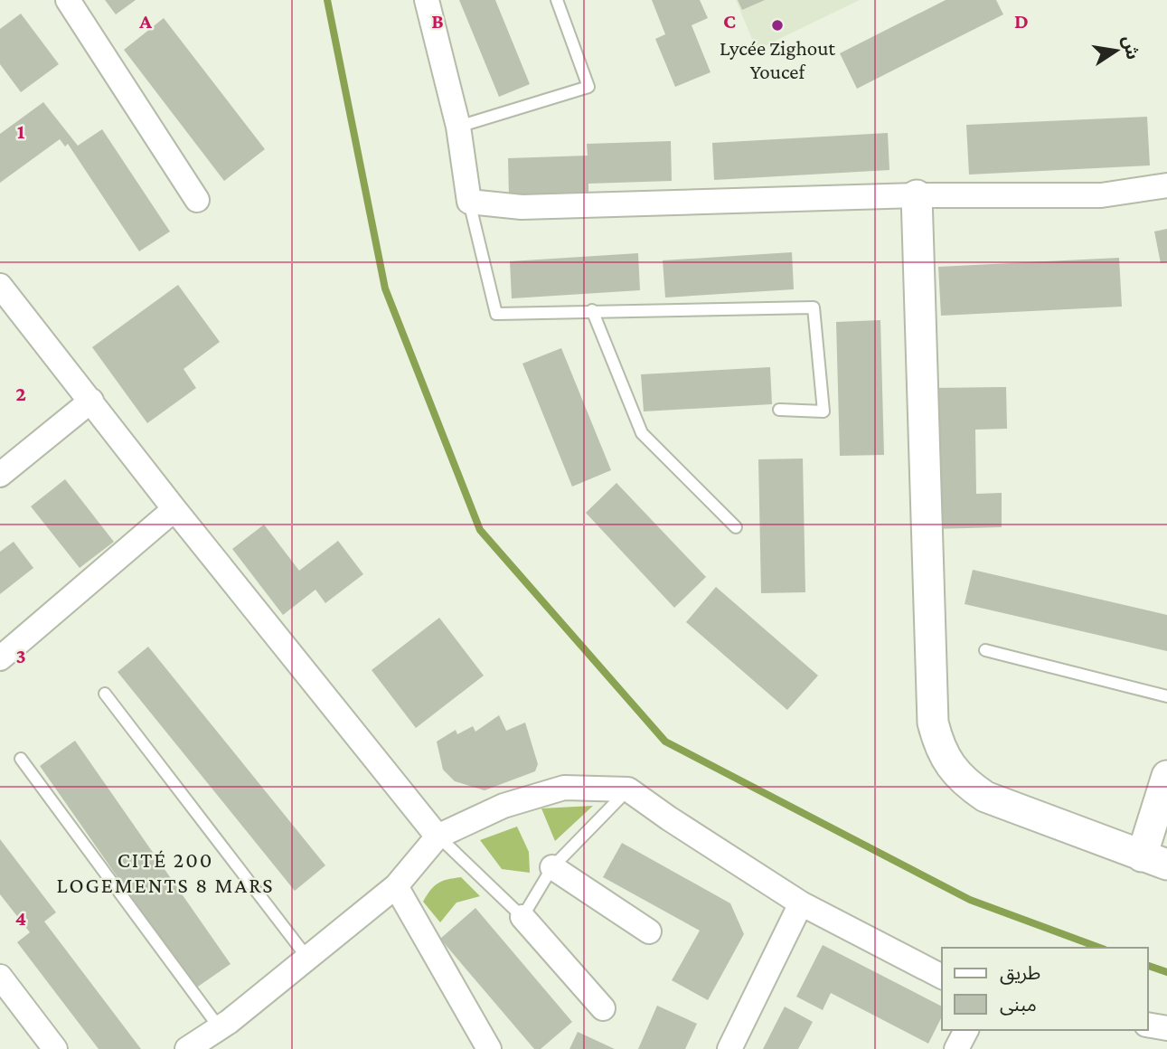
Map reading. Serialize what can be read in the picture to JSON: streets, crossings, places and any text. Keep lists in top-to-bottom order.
{
  "districts": ["CITÉ 200 LOGEMENTS 8 MARS"],
  "places": ["Lycée Zighout Youcef"],
  "legend": ["طريق", "مبنى"],
  "north": "right",
  "grid": {
    "columns": [
      "A",
      "B",
      "C",
      "D"
    ],
    "rows": [
      "1",
      "2",
      "3",
      "4"
    ]
  }
}
